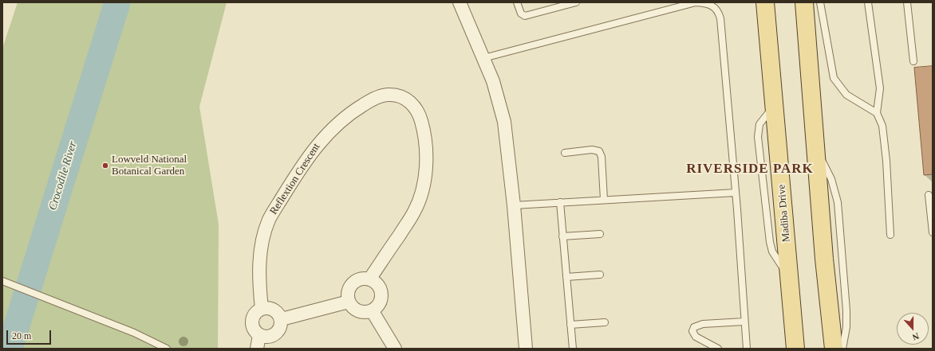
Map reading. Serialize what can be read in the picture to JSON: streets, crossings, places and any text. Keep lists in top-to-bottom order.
{
  "streets": {
    "main road": ["Madiba Drive"],
    "street": ["Reflextion Crescent"]
  },
  "districts": ["RIVERSIDE PARK"],
  "water": ["Crocodile River"],
  "places": ["Lowveld National Botanical Garden"],
  "scale_bar": "20 m",
  "north": "bottom"
}
